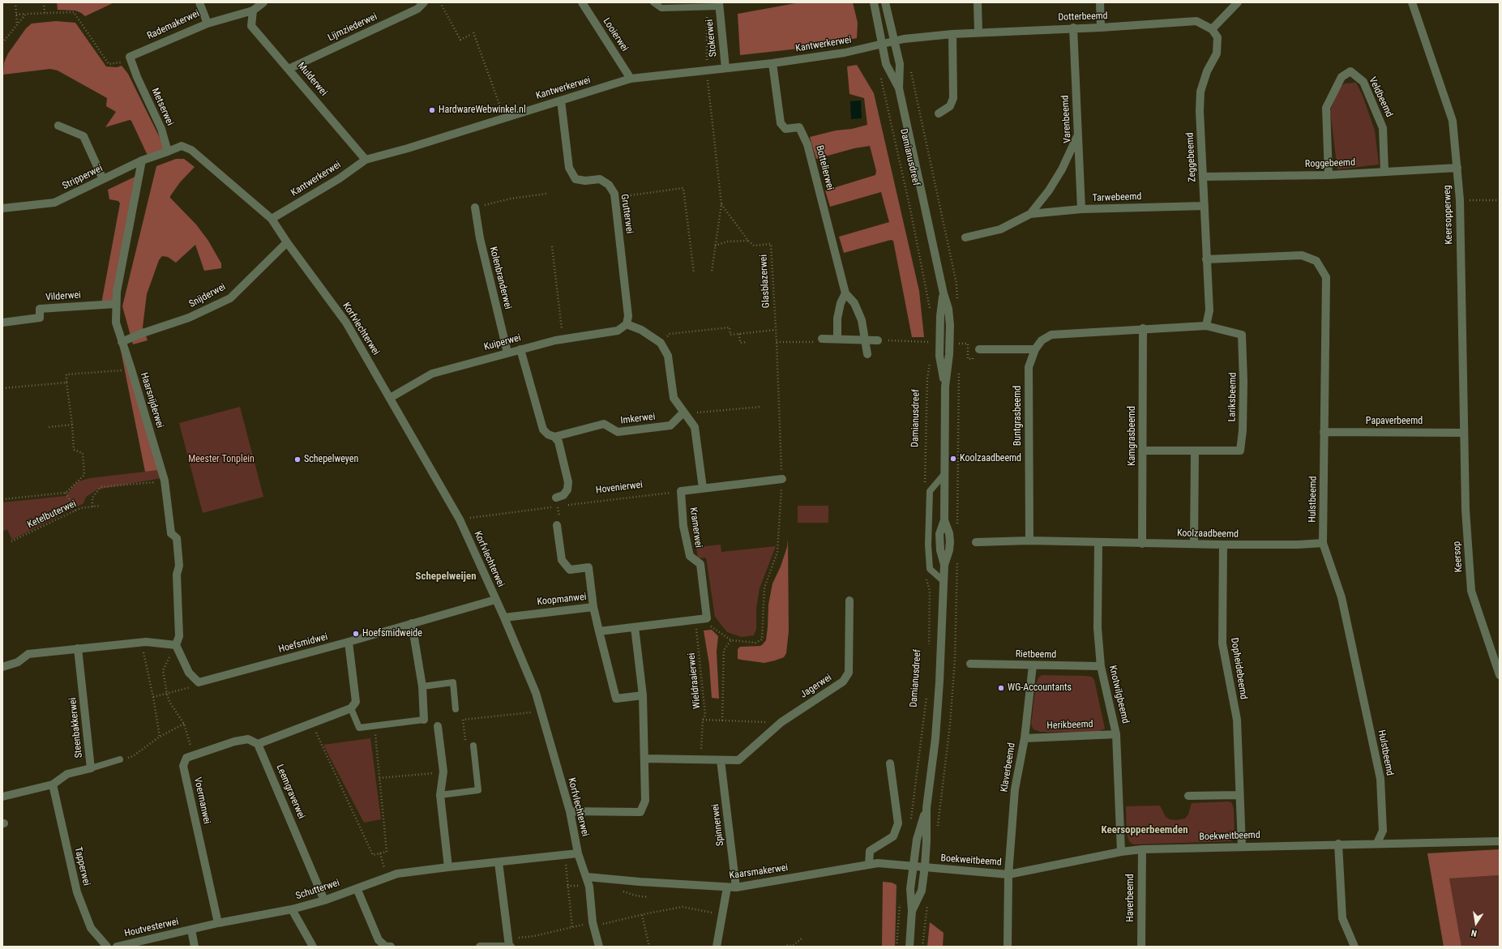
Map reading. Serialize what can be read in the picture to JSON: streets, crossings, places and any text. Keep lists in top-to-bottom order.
{
  "streets": {
    "street": [
      "Dotterbeemd",
      "Rademakerwei",
      "Lijmziederwei",
      "Looierwei",
      "Stokerwei",
      "Kantwerkerwei",
      "Mulderwei",
      "Veldbeemd",
      "Metserwei",
      "Varenbeemd",
      "Damianusdreef",
      "Zeggebeemd",
      "Roggebeemd",
      "Bottelierwei",
      "Stripperwei",
      "Tarwebeemd",
      "Grutterwei",
      "Keersopperweg",
      "Kolenbranderwei",
      "Snijderwei",
      "Vilderwei",
      "Korfvlechterwei",
      "Kuiperwei",
      "Lariksbeemd",
      "Haarsnijderwei",
      "Buntgrasbeemd",
      "Imkerwei",
      "Papaverbeemd",
      "Kamgrasbeemd",
      "Hulstbeemd",
      "Kramerwei",
      "Koolzaadbeemd",
      "Keersop",
      "Koopmanwei",
      "Hoefsmidwei",
      "Rietbeemd",
      "Dopheidebeemd",
      "Jagerwei",
      "Knotwilgbeemd",
      "Herikbeemd",
      "Steenbakkerwei",
      "Klaverbeemd",
      "Leemgraverwei",
      "Voermanwei",
      "Spinnerwei",
      "Boekweitbeemd",
      "Tapperwei",
      "Kaarsmakerwei",
      "Schutterwei",
      "Haverbeemd",
      "Houtvesterwei"
    ],
    "path": [
      "Glasblazerwei",
      "Hovenierwei",
      "Ketelbuterwei",
      "Wieldraaierwei"
    ]
  },
  "crossings": [
    ["Dotterbeemd", "Kantwerkerwei"],
    ["Dotterbeemd", "Varenbeemd"],
    ["Dotterbeemd", "Damianusdreef"],
    ["Dotterbeemd", "Zeggebeemd"],
    ["Rademakerwei", "Metserwei"],
    ["Lijmziederwei", "Mulderwei"],
    ["Looierwei", "Kantwerkerwei"],
    ["Stokerwei", "Kantwerkerwei"],
    ["Kantwerkerwei", "Mulderwei"],
    ["Kantwerkerwei", "Damianusdreef"],
    ["Kantwerkerwei", "Bottelierwei"],
    ["Kantwerkerwei", "Grutterwei"],
    ["Kantwerkerwei", "Korfvlechterwei"],
    ["Veldbeemd", "Roggebeemd"],
    ["Metserwei", "Stripperwei"],
    ["Varenbeemd", "Tarwebeemd"],
    ["Damianusdreef", "Boekweitbeemd"],
    ["Damianusdreef", "Kaarsmakerwei"],
    ["Zeggebeemd", "Roggebeemd"],
    ["Zeggebeemd", "Tarwebeemd"],
    ["Zeggebeemd", "Lariksbeemd"],
    ["Zeggebeemd", "Buntgrasbeemd"],
    ["Zeggebeemd", "Hulstbeemd"],
    ["Roggebeemd", "Keersopperweg"],
    ["Stripperwei", "Haarsnijderwei"],
    ["Grutterwei", "Kuiperwei"],
    ["Keersopperweg", "Papaverbeemd"],
    ["Keersopperweg", "Keersop"],
    ["Kolenbranderwei", "Kuiperwei"],
    ["Snijderwei", "Korfvlechterwei"],
    ["Snijderwei", "Haarsnijderwei"],
    ["Vilderwei", "Haarsnijderwei"],
    ["Korfvlechterwei", "Kuiperwei"],
    ["Korfvlechterwei", "Hovenierwei"],
    ["Korfvlechterwei", "Koopmanwei"],
    ["Korfvlechterwei", "Hoefsmidwei"],
    ["Korfvlechterwei", "Kaarsmakerwei"],
    ["Korfvlechterwei", "Schutterwei"],
    ["Lariksbeemd", "Buntgrasbeemd"],
    ["Lariksbeemd", "Kamgrasbeemd"],
    ["Buntgrasbeemd", "Kamgrasbeemd"],
    ["Buntgrasbeemd", "Koolzaadbeemd"],
    ["Papaverbeemd", "Hulstbeemd"],
    ["Papaverbeemd", "Keersop"],
    ["Kamgrasbeemd", "Koolzaadbeemd"],
    ["Hovenierwei", "Kramerwei"],
    ["Hulstbeemd", "Koolzaadbeemd"],
    ["Hulstbeemd", "Boekweitbeemd"],
    ["Koolzaadbeemd", "Dopheidebeemd"],
    ["Koolzaadbeemd", "Knotwilgbeemd"],
    ["Rietbeemd", "Knotwilgbeemd"],
    ["Rietbeemd", "Klaverbeemd"],
    ["Dopheidebeemd", "Boekweitbeemd"],
    ["Wieldraaierwei", "Jagerwei"],
    ["Jagerwei", "Spinnerwei"],
    ["Knotwilgbeemd", "Herikbeemd"],
    ["Knotwilgbeemd", "Boekweitbeemd"],
    ["Herikbeemd", "Klaverbeemd"],
    ["Steenbakkerwei", "Tapperwei"],
    ["Klaverbeemd", "Boekweitbeemd"],
    ["Leemgraverwei", "Schutterwei"],
    ["Voermanwei", "Schutterwei"],
    ["Spinnerwei", "Kaarsmakerwei"],
    ["Boekweitbeemd", "Kaarsmakerwei"],
    ["Boekweitbeemd", "Haverbeemd"],
    ["Schutterwei", "Houtvesterwei"]
  ],
  "districts": ["Schepelweijen", "Keersopperbeemden"],
  "parks": ["Meester Tonplein"],
  "places": [
    "HardwareWebwinkel.nl",
    "Koolzaadbeemd",
    "Schepelweyen",
    "Hoefsmidweide",
    "WG-Accountants"
  ],
  "north": "bottom"
}
